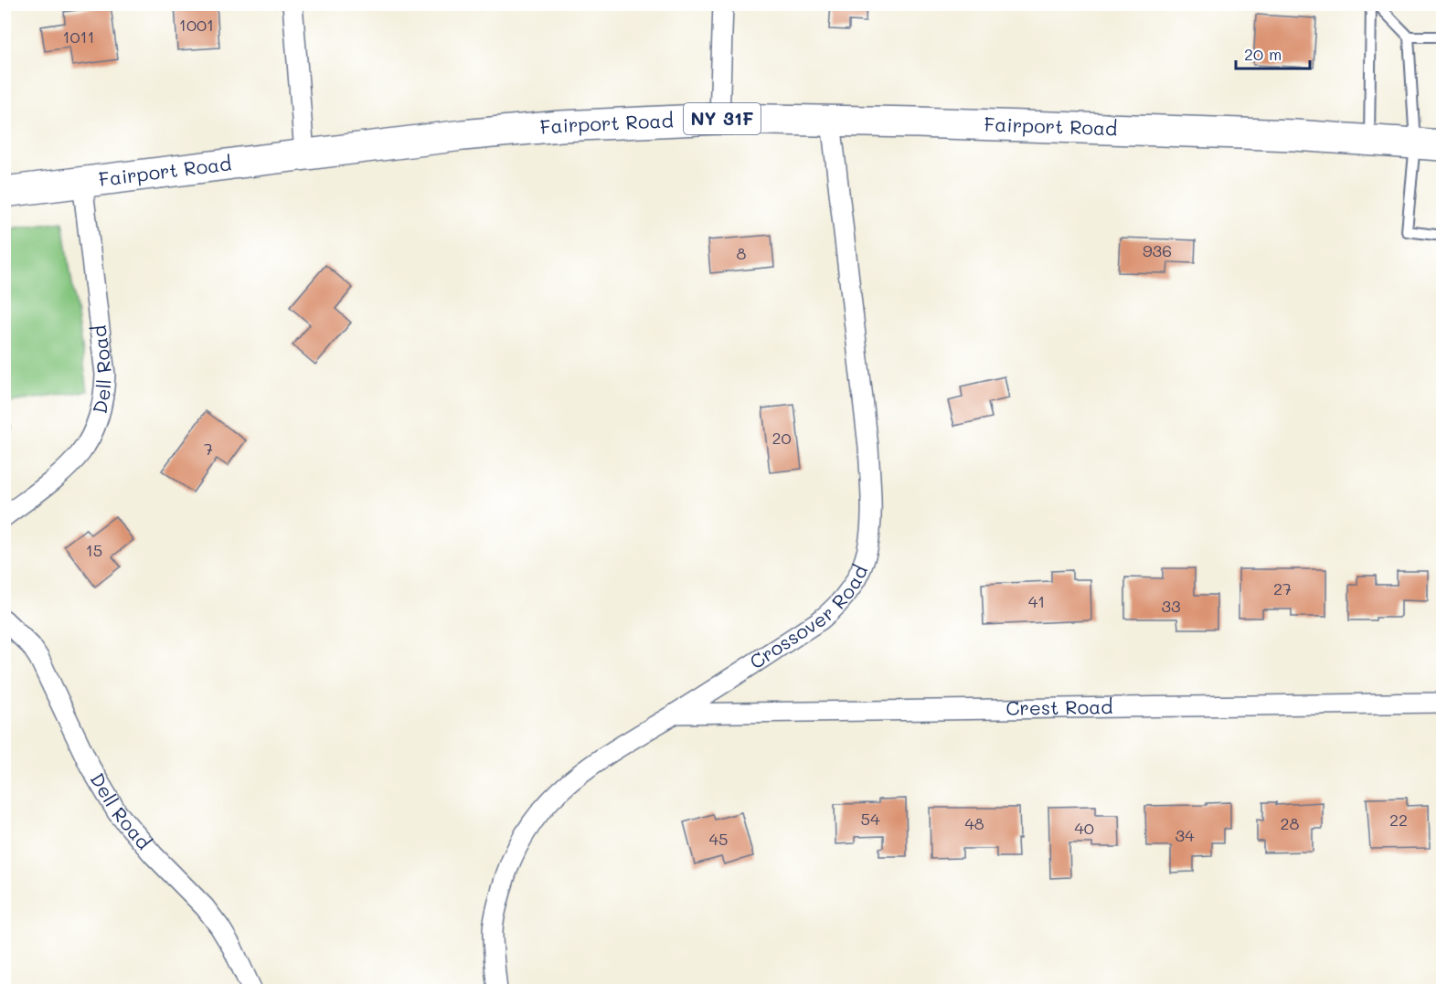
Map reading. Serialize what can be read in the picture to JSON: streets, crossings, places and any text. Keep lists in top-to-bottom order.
{
  "streets": {
    "main road": ["NY 31F", "Fairport Road"],
    "street": ["Dell Road", "Crossover Road", "Crest Road"]
  },
  "crossings": [
    ["Fairport Road", "Dell Road"],
    ["Fairport Road", "Crossover Road"],
    ["Crossover Road", "Crest Road"]
  ],
  "house_numbers": [
    "1001",
    "1011",
    "936",
    "8",
    "20",
    "7",
    "15",
    "27",
    "41",
    "33",
    "54",
    "22",
    "48",
    "28",
    "40",
    "34",
    "45"
  ],
  "scale_bar": "20 m"
}
